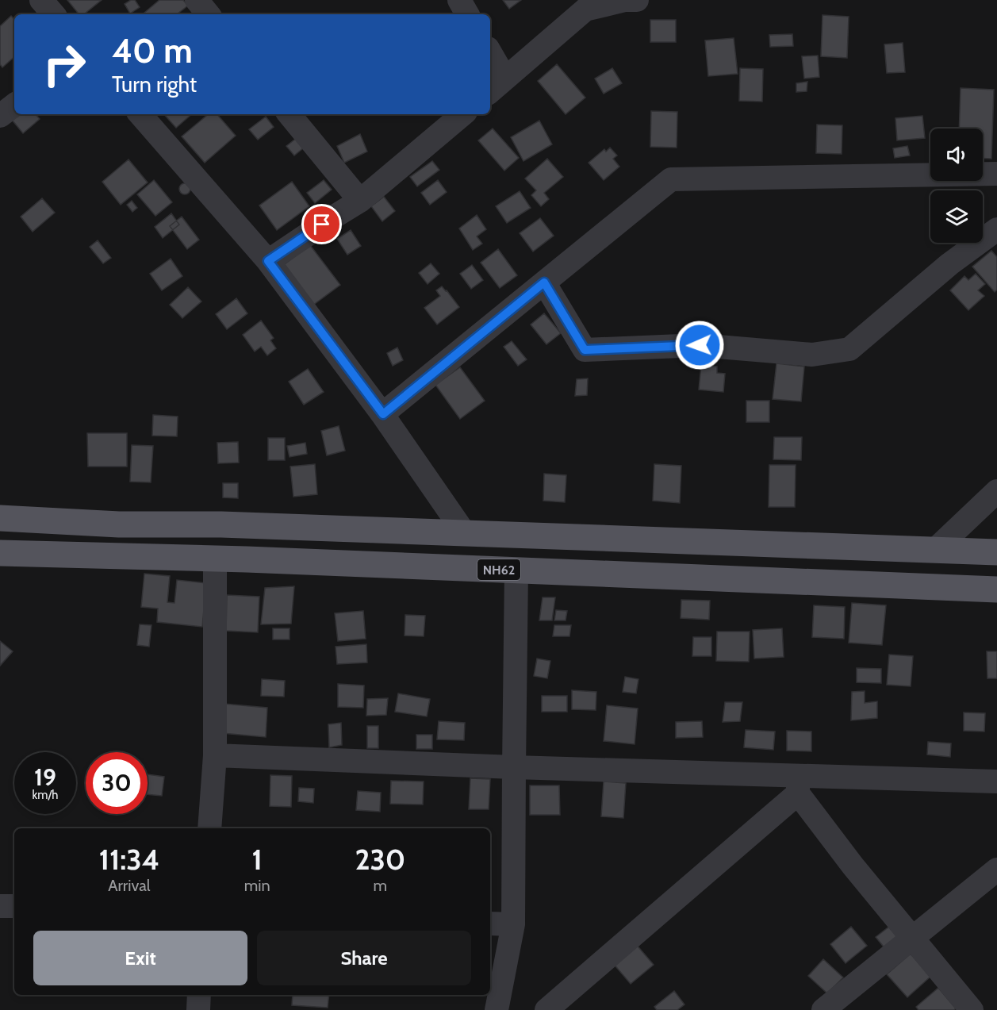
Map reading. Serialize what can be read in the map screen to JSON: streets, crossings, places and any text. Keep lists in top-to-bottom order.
{
  "streets": {
    "main road": ["NH62"]
  },
  "page": {
    "turn": ["40 m", "Turn right"],
    "speed": "19 km/h",
    "limit": "30",
    "eta": [
      "11:34",
      "Arrival",
      "1",
      "min",
      "230",
      "m"
    ],
    "buttons": ["Exit", "Share"]
  }
}
